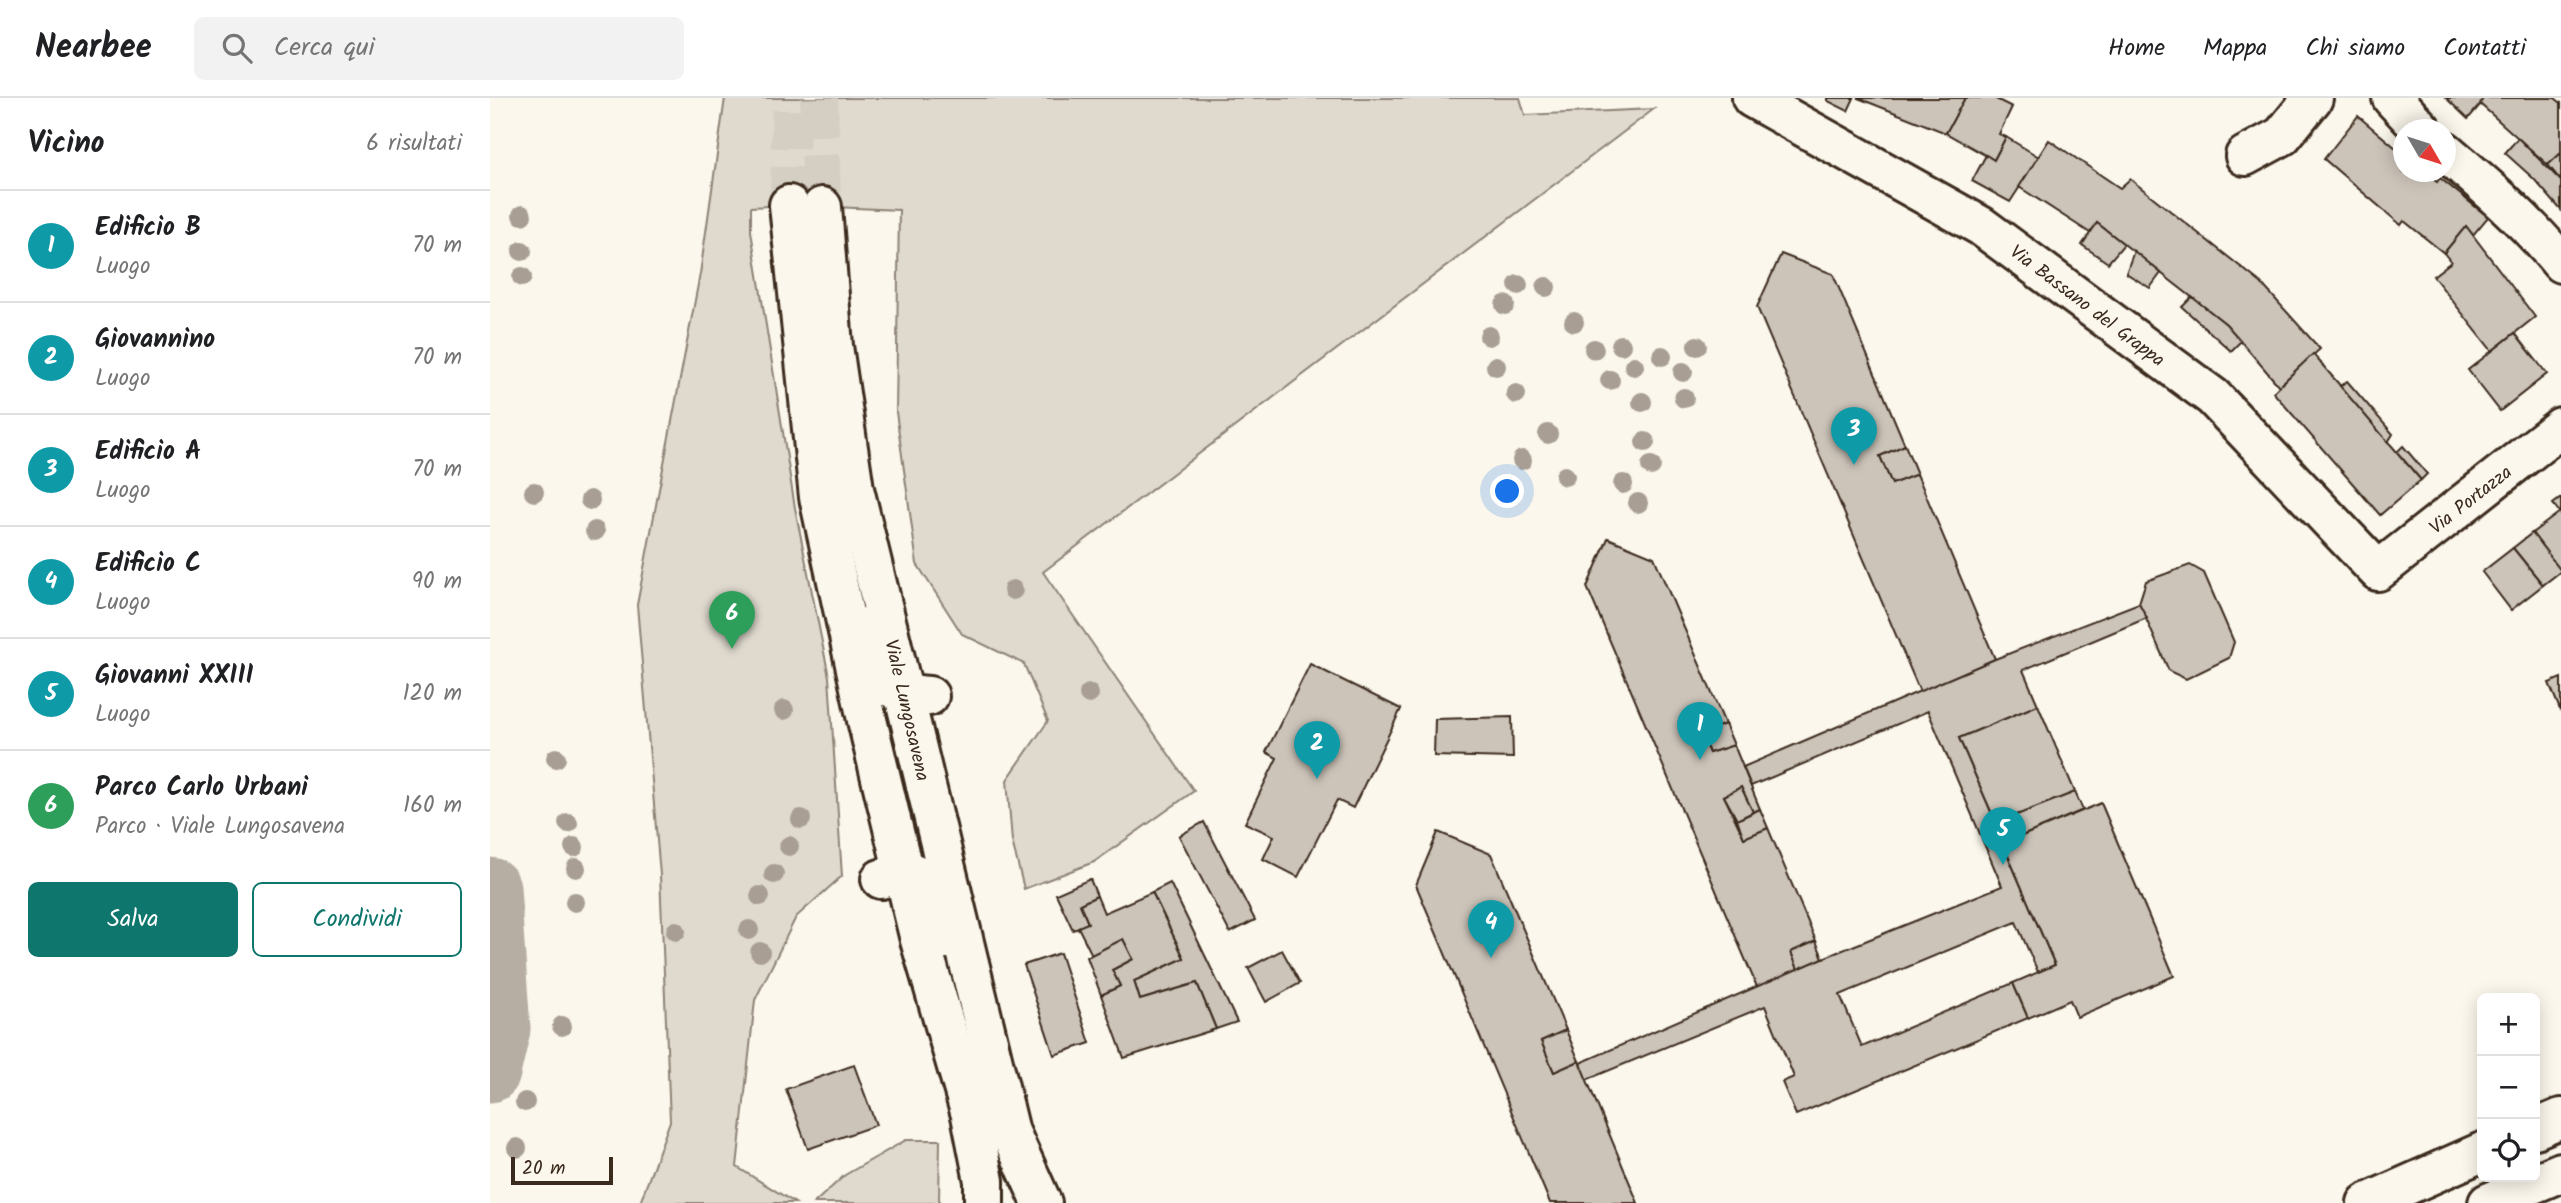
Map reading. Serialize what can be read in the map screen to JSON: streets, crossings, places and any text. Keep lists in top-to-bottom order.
{
  "streets": {
    "main road": ["Via Bassano del Grappa", "Via Portazza", "Viale Lungosavena"]
  },
  "crossings": [
    ["Via Bassano del Grappa", "Via Portazza"]
  ],
  "scale_bar": "20 m",
  "north": "bottom right",
  "page": {
    "header": "Nearbee",
    "search": "Cerca qui",
    "nav": [
      "Home",
      "Mappa",
      "Chi siamo",
      "Contatti"
    ],
    "heading": ["Vicino", "6 risultati"],
    "list": [
      {
        "mark": "1",
        "name": "Edificio B",
        "note": "Luogo",
        "value": "70 m"
      },
      {
        "mark": "2",
        "name": "Giovannino",
        "note": "Luogo",
        "value": "70 m"
      },
      {
        "mark": "3",
        "name": "Edificio A",
        "note": "Luogo",
        "value": "70 m"
      },
      {
        "mark": "4",
        "name": "Edificio C",
        "note": "Luogo",
        "value": "90 m"
      },
      {
        "mark": "5",
        "name": "Giovanni XXIII",
        "note": "Luogo",
        "value": "120 m"
      },
      {
        "mark": "6",
        "name": "Parco Carlo Urbani",
        "note": "Parco · Viale Lungosavena",
        "value": "160 m"
      }
    ],
    "pins": [
      "3",
      "6",
      "1",
      "2",
      "5",
      "4"
    ],
    "buttons": ["Salva", "Condividi"],
    "map_buttons": ["+", "−"],
    "scale": "20 m"
  }
}
